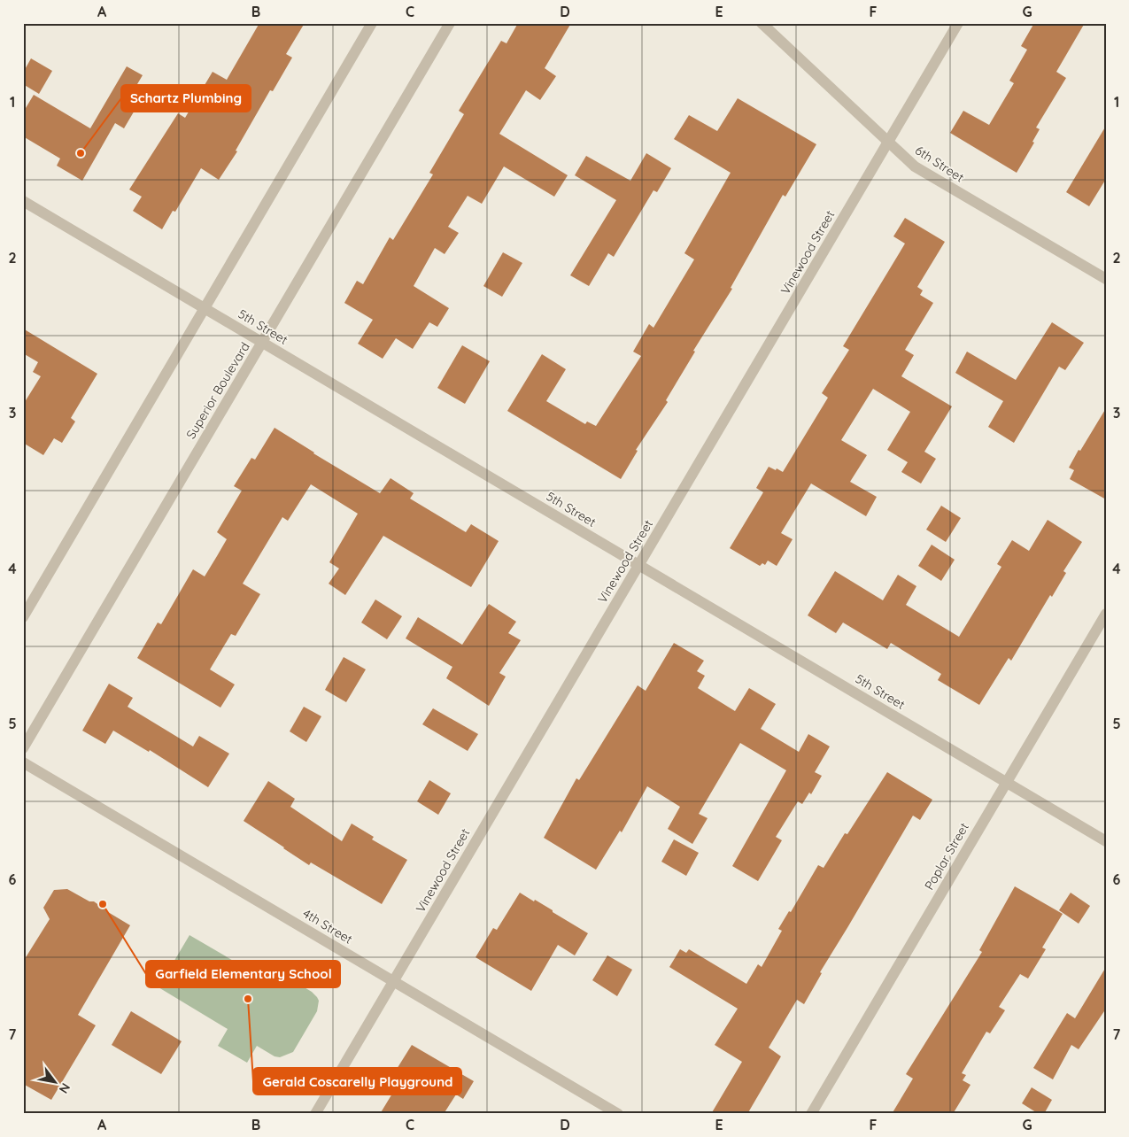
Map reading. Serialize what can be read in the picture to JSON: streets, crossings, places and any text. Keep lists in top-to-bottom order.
{
  "streets": {
    "street": [
      "6th Street",
      "Vinewood Street",
      "5th Street",
      "Superior Boulevard",
      "Poplar Street",
      "4th Street"
    ]
  },
  "crossings": [
    ["6th Street", "Vinewood Street"],
    ["Vinewood Street", "5th Street"],
    ["Vinewood Street", "4th Street"],
    ["5th Street", "Superior Boulevard"],
    ["5th Street", "Poplar Street"]
  ],
  "places": ["Schartz Plumbing", "Garfield Elementary School", "Gerald Coscarelly Playground"],
  "north": "bottom right",
  "grid": {
    "columns": [
      "A",
      "B",
      "C",
      "D",
      "E",
      "F",
      "G"
    ],
    "rows": [
      "1",
      "2",
      "3",
      "4",
      "5",
      "6",
      "7"
    ]
  }
}
